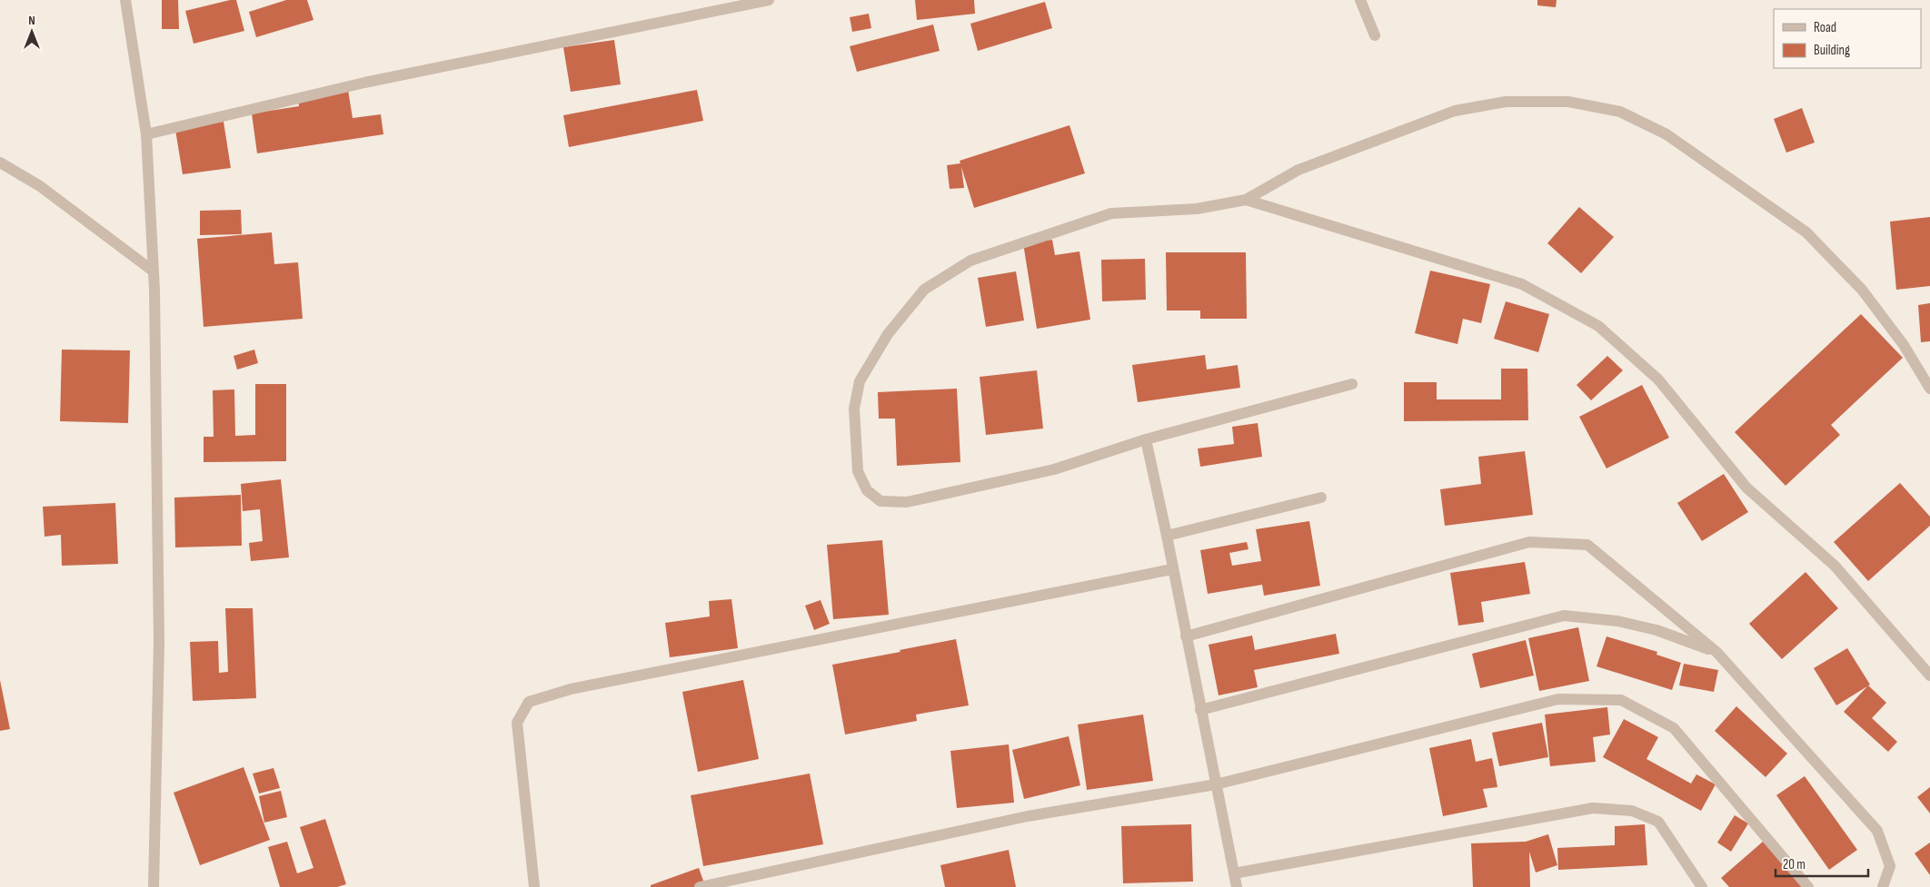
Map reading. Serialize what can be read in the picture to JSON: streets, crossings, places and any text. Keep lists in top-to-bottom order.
{
  "legend": ["Road", "Building"],
  "scale_bar": "20 m",
  "north": "top"
}
